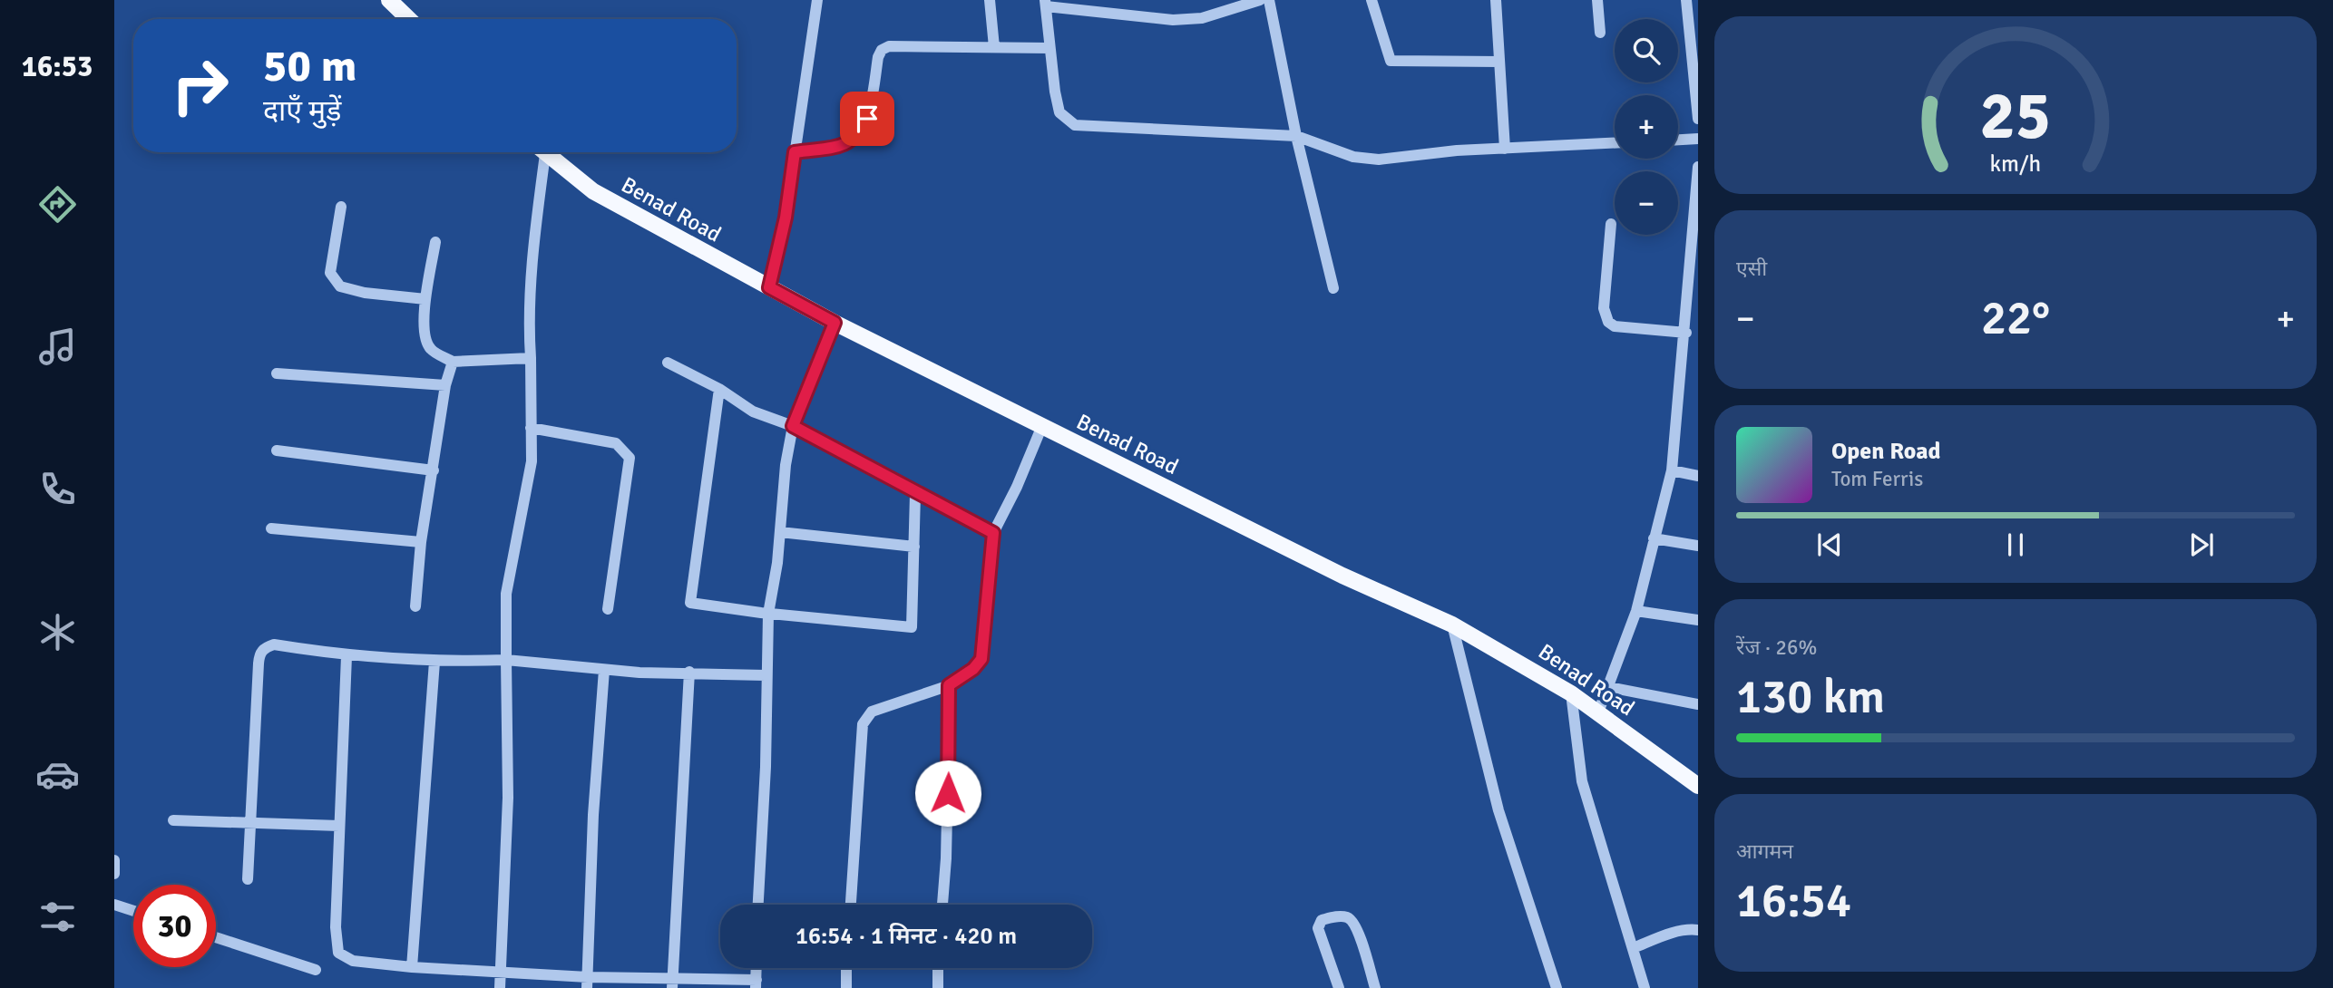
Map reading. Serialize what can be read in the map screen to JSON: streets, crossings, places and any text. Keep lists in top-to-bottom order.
{
  "streets": {
    "main road": ["Benad Road"]
  },
  "page": {
    "tabs": "16:53",
    "map_buttons": ["+", "−"],
    "turn": ["50 m", "दाएँ मुड़ें"],
    "tile": [
      "एसी",
      ["रेंज · 26%", "130 km"],
      ["आगमन", "16:54"]
    ],
    "heat": ["−", "22°", "+"],
    "song": ["Open Road", "Tom Ferris"],
    "limit": "30",
    "trip": "16:54 · 1 मिनट · 420 m",
    "gauge": ["25", "km/h"]
  }
}
